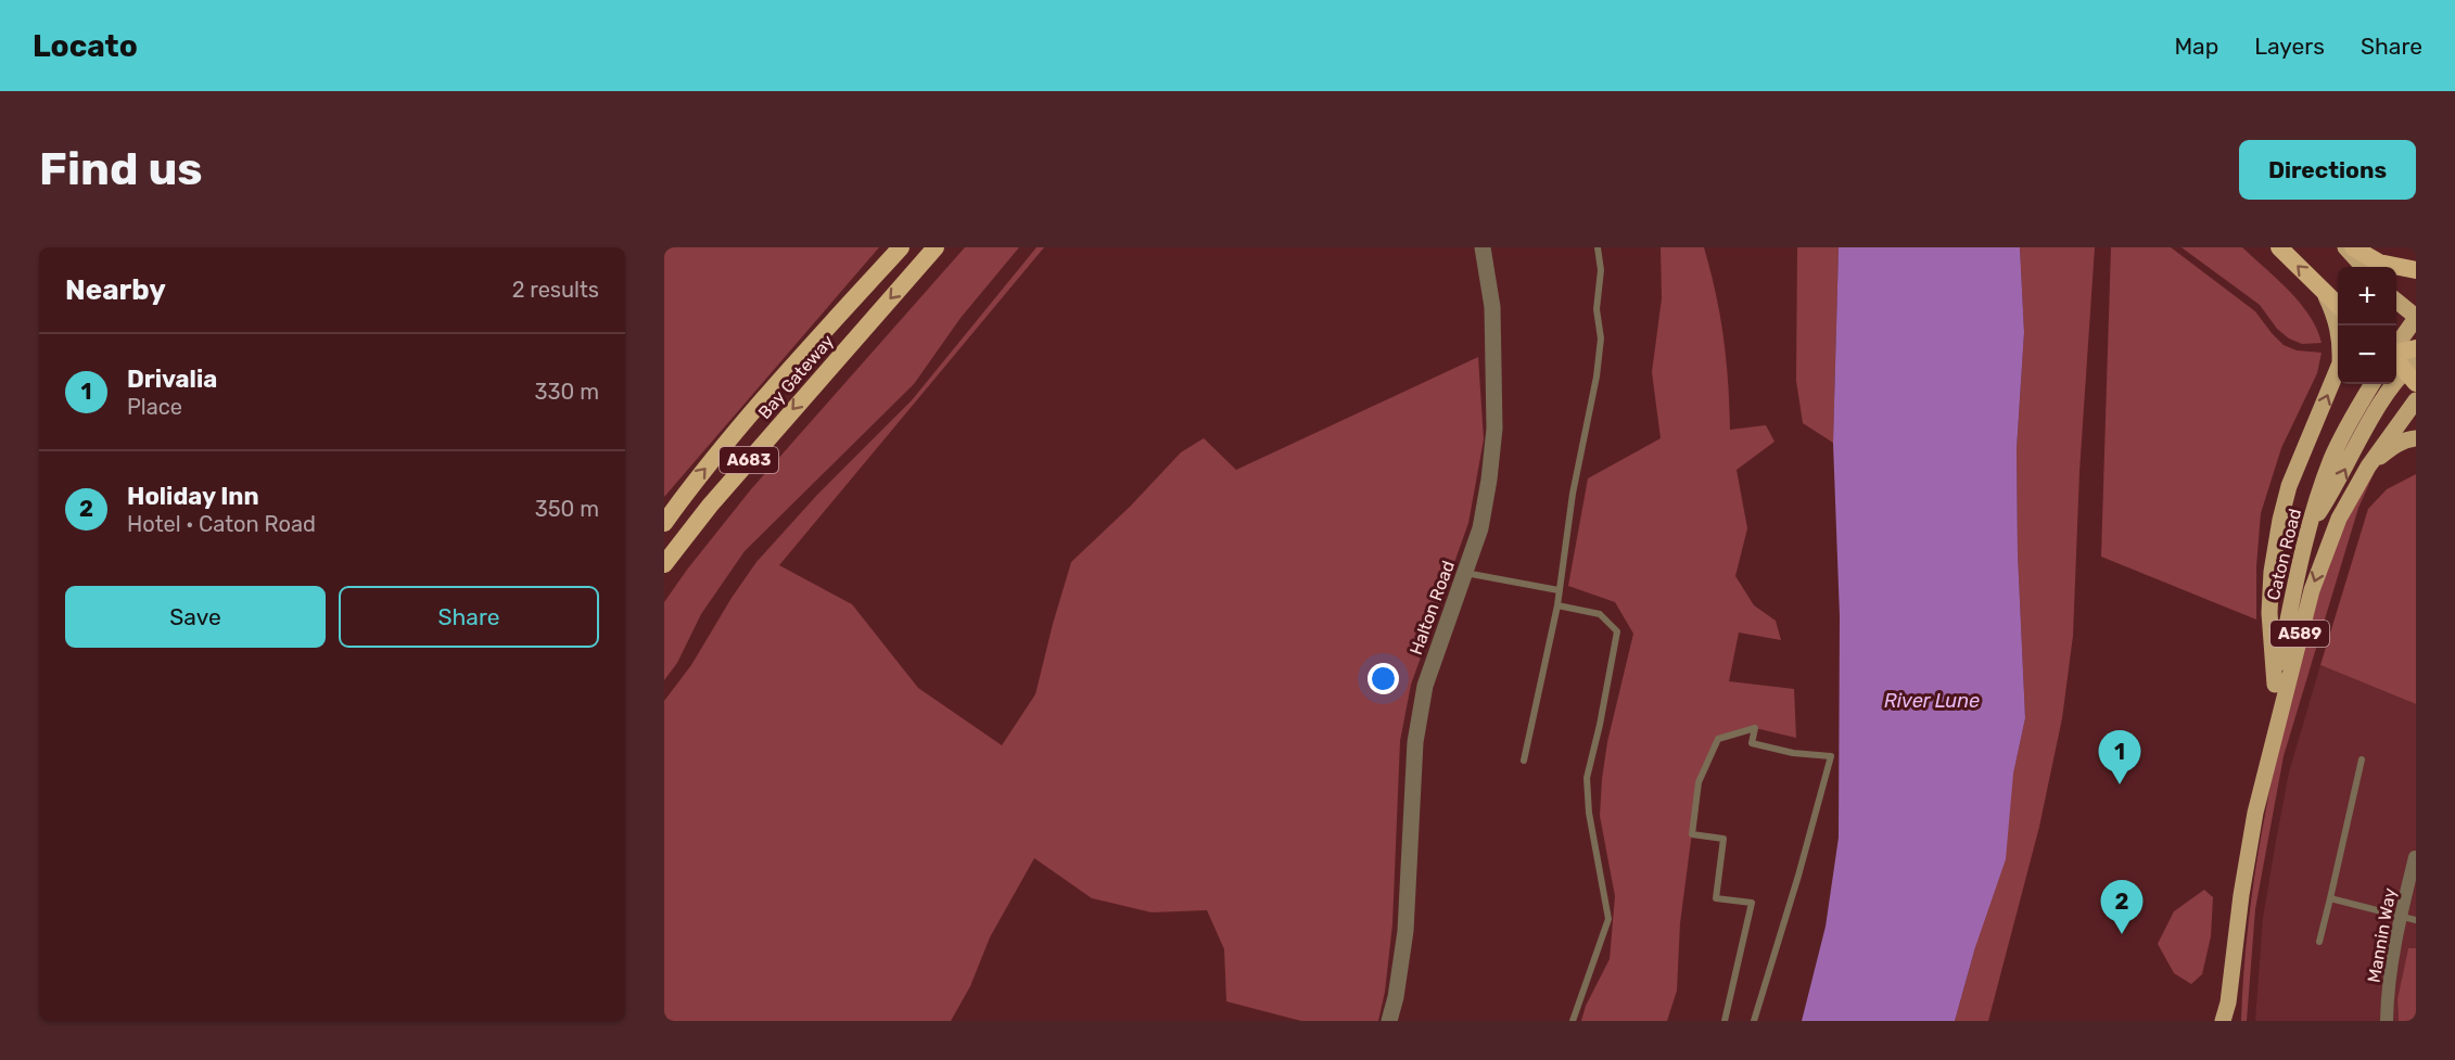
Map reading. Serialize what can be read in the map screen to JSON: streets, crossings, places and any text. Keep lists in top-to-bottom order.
{
  "streets": {
    "highway": ["Bay Gateway", "A683"],
    "main road": ["Caton Road", "A589"],
    "street": ["Halton Road", "Mannin Way"]
  },
  "water": ["River Lune"],
  "page": {
    "header": "Locato",
    "nav": ["Map", "Layers", "Share"],
    "buttons": [
      "Directions",
      ["Save", "Share"]
    ],
    "title": "Find us",
    "heading": ["Nearby", "2 results"],
    "map_buttons": ["+", "−"],
    "list": [
      {
        "mark": "1",
        "name": "Drivalia",
        "note": "Place",
        "value": "330 m"
      },
      {
        "mark": "2",
        "name": "Holiday Inn",
        "note": "Hotel · Caton Road",
        "value": "350 m"
      }
    ],
    "pins": ["1", "2"]
  }
}
